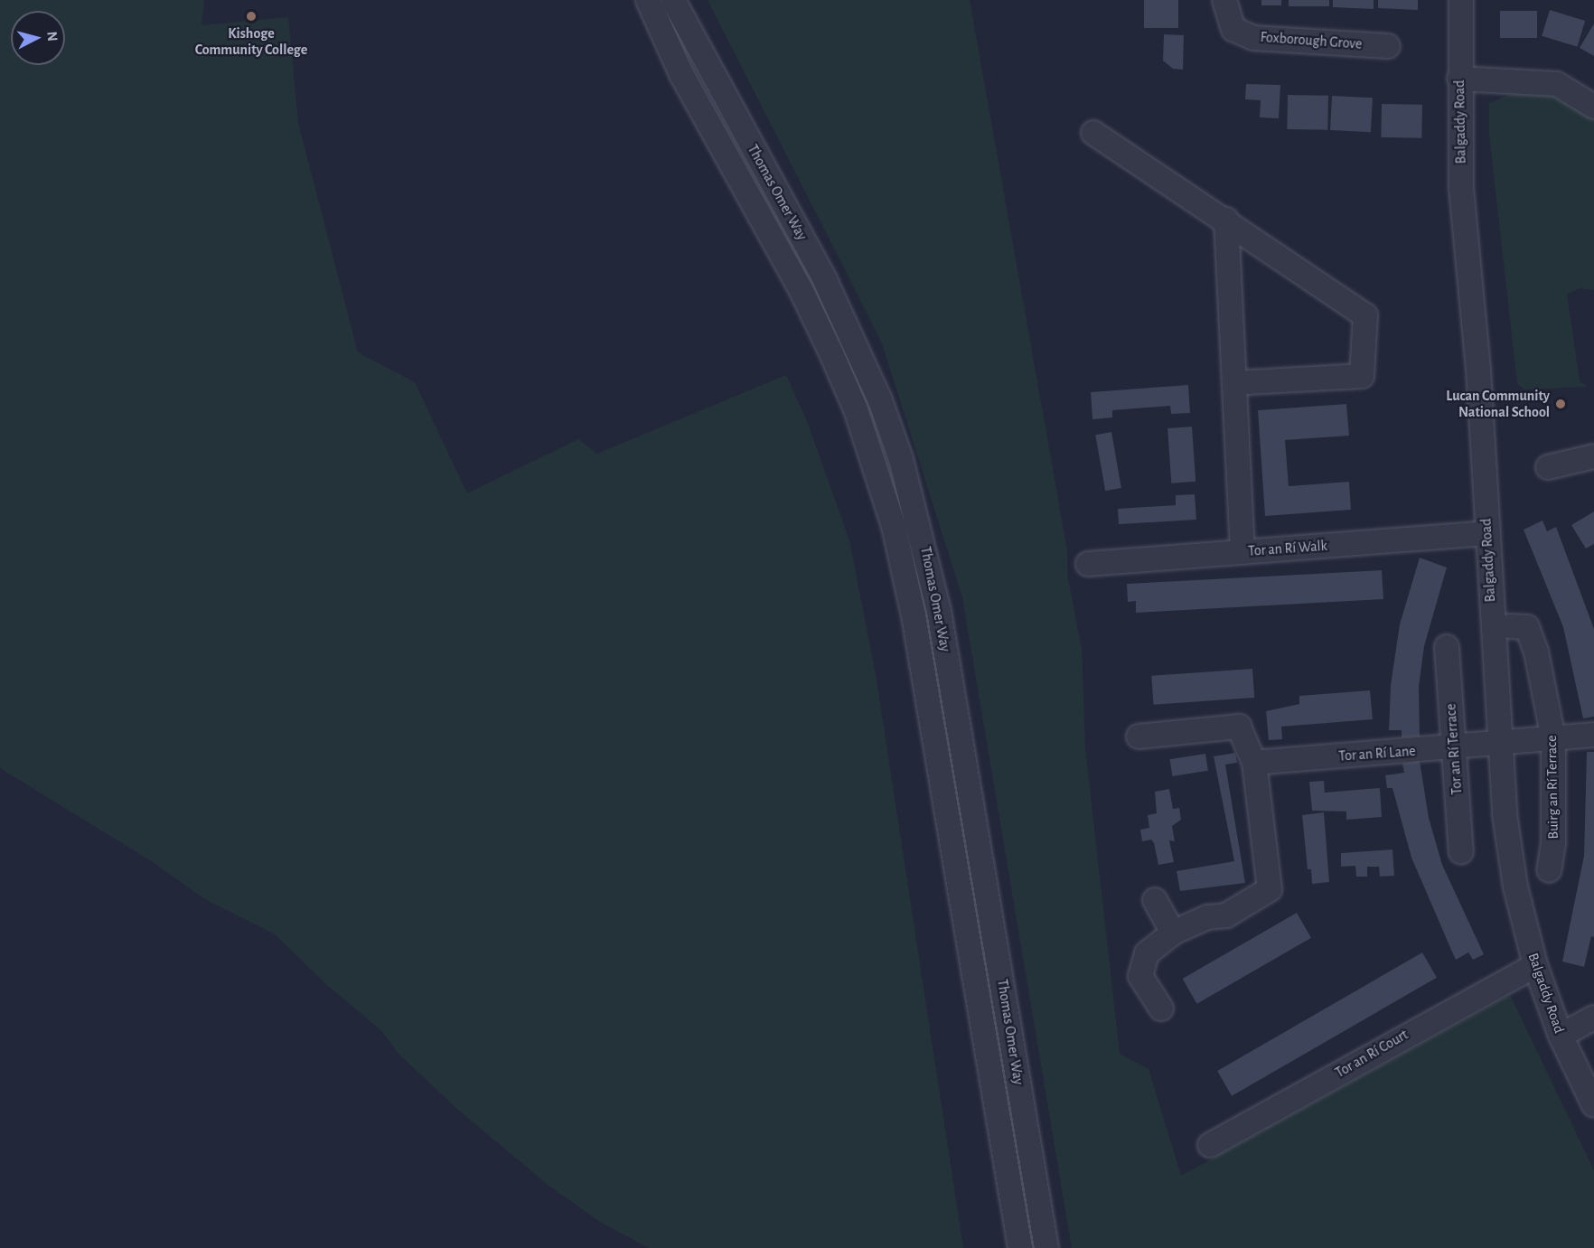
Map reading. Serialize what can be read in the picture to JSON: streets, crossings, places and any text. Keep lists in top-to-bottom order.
{
  "streets": {
    "street": [
      "Foxborough Grove",
      "Balgaddy Road",
      "Thomas Omer Way",
      "Tor an Rí Walk",
      "Tor an Rí Terrace",
      "Tor an Rí Lane",
      "Buirg an Rí Terrace",
      "Tor an Rí Court"
    ]
  },
  "crossings": [
    ["Balgaddy Road", "Tor an Rí Walk"],
    ["Balgaddy Road", "Tor an Rí Lane"],
    ["Balgaddy Road", "Tor an Rí Court"],
    ["Tor an Rí Terrace", "Tor an Rí Lane"],
    ["Tor an Rí Lane", "Buirg an Rí Terrace"]
  ],
  "places": ["Kishoge Community College", "Lucan Community National School"],
  "north": "right"
}
